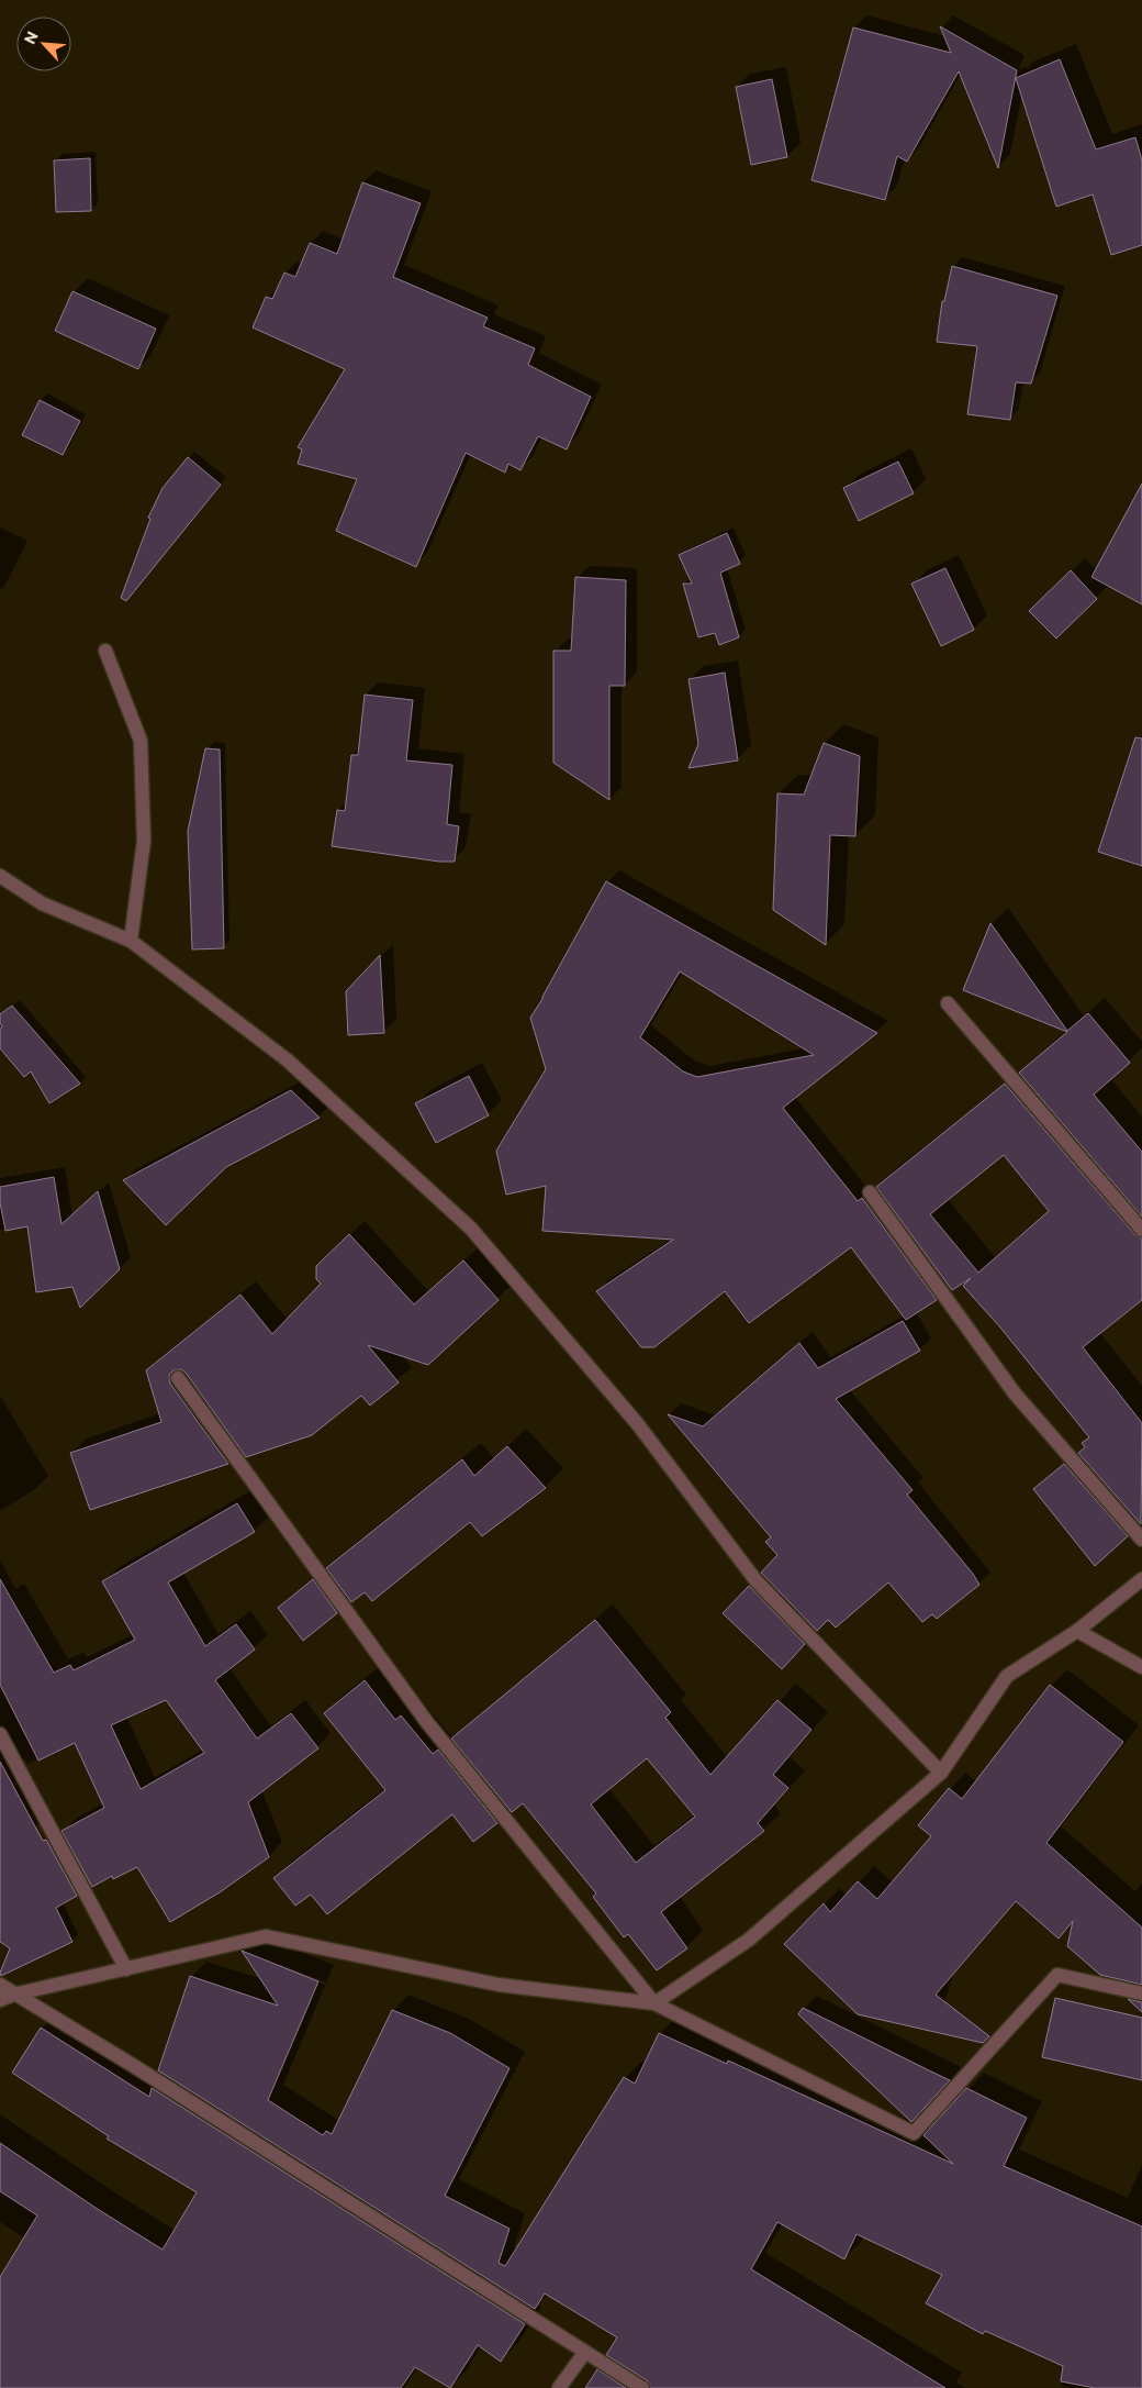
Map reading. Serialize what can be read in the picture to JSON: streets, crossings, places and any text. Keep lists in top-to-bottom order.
{
  "north": "top left"
}
